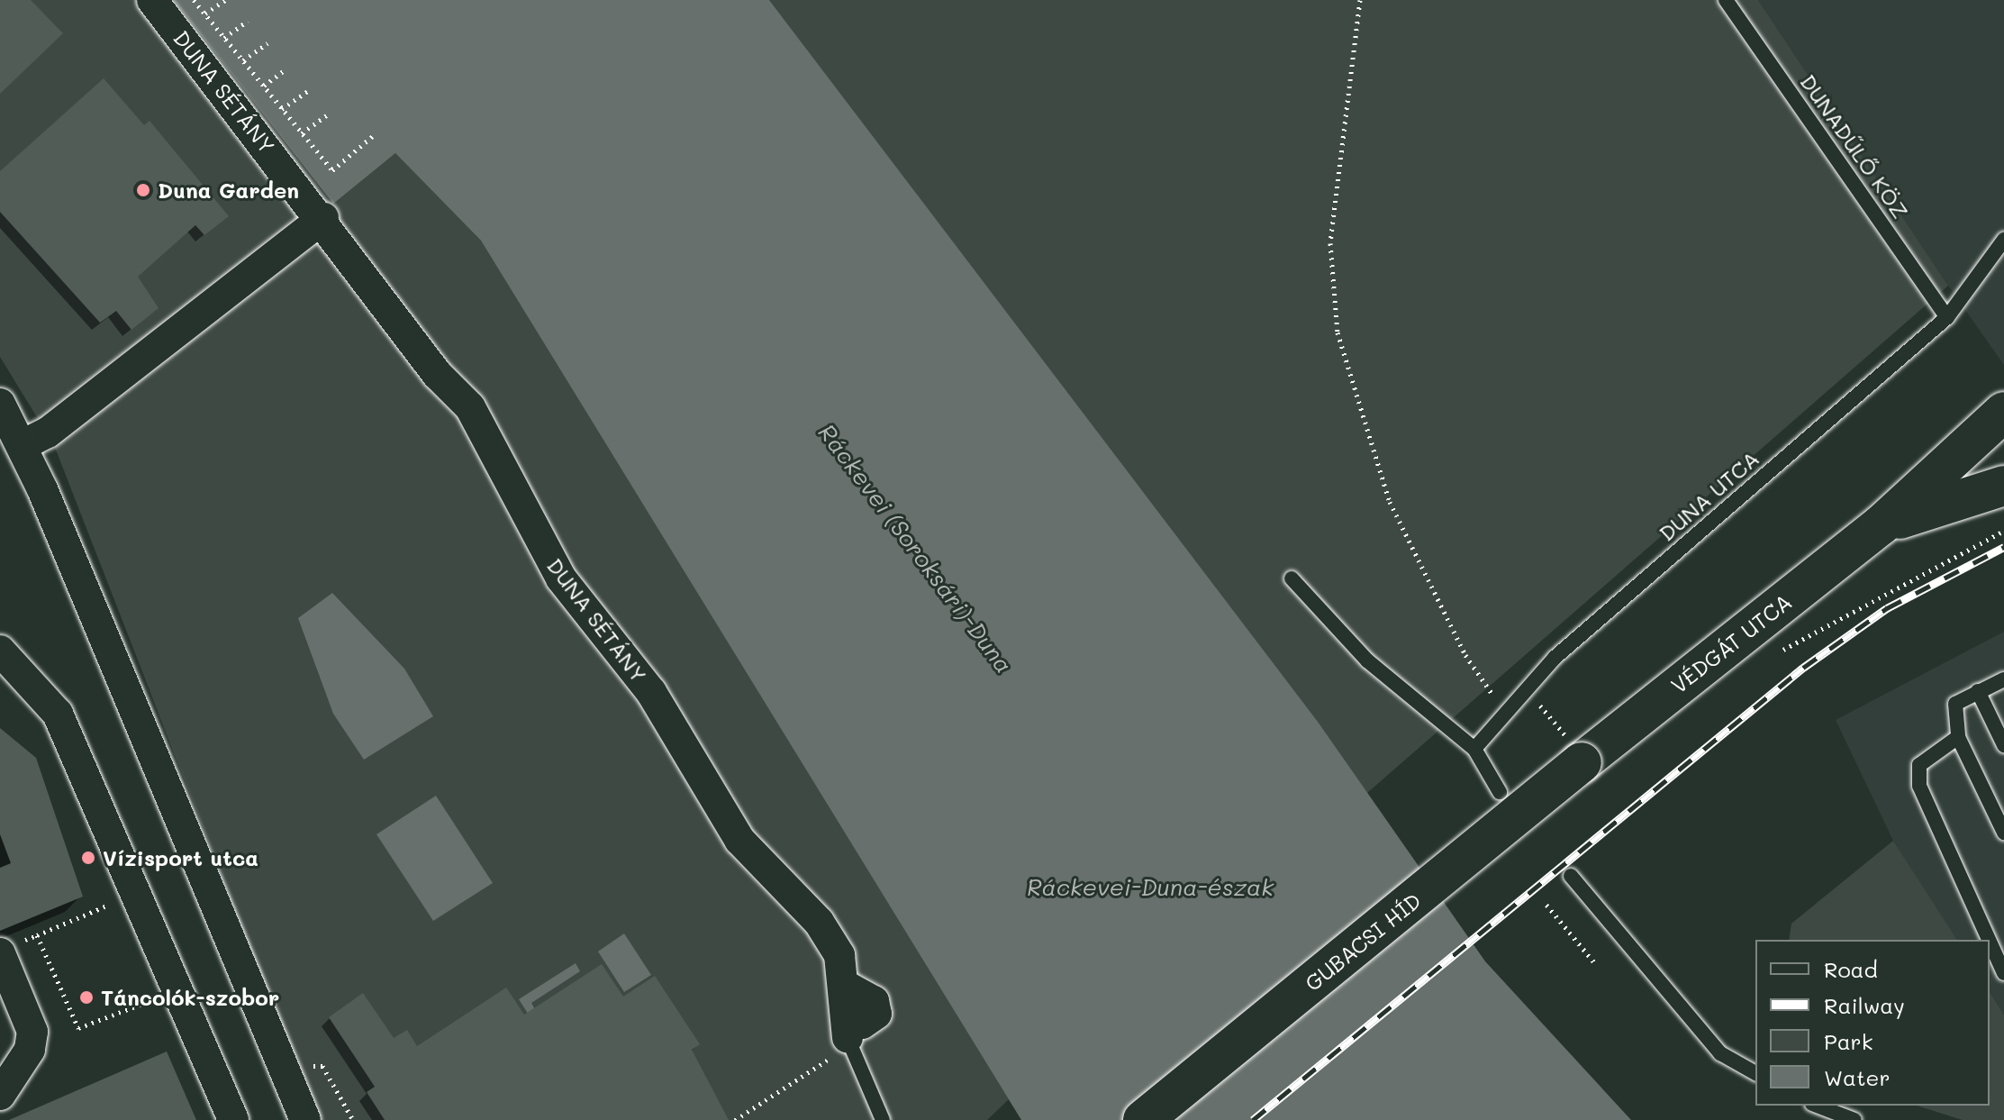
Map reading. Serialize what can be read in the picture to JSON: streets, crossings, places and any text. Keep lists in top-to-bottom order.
{
  "streets": {
    "main road": ["VÉDGÁT UTCA", "GUBACSI HÍD"],
    "street": ["DUNA SÉTÁNY"],
    "lane": ["DUNADŰLŐ KÖZ", "DUNA UTCA"]
  },
  "crossings": [
    ["DUNADŰLŐ KÖZ", "DUNA UTCA"],
    ["VÉDGÁT UTCA", "GUBACSI HÍD"]
  ],
  "water": ["Ráckevei (Soroksári)-Duna", "Ráckevei-Duna-észak"],
  "places": ["Duna Garden", "Vízisport utca", "Táncolók-szobor"],
  "legend": [
    "Road",
    "Railway",
    "Park",
    "Water"
  ]
}
